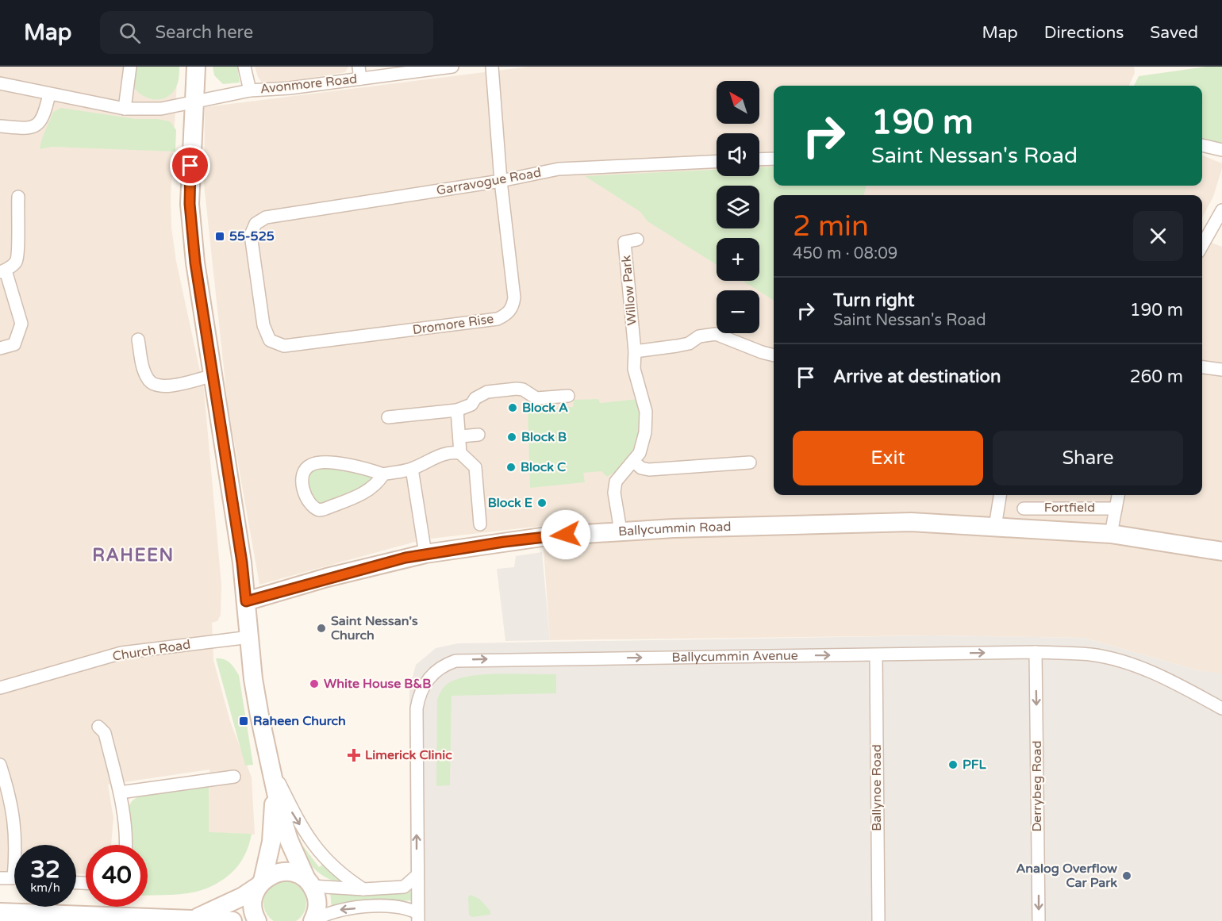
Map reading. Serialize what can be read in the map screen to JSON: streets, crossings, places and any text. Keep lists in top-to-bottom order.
{
  "streets": {
    "main road": ["Ballycummin Road"],
    "street": [
      "Avonmore Road",
      "Garravogue Road",
      "Willow Park",
      "Dromore Rise",
      "Fortfield",
      "Church Road",
      "Ballycummin Avenue",
      "Derrybeg Road",
      "Ballynoe Road"
    ]
  },
  "crossings": [
    ["Garravogue Road", "Dromore Rise"],
    ["Willow Park", "Ballycummin Road"],
    ["Ballycummin Avenue", "Derrybeg Road"],
    ["Ballycummin Avenue", "Ballynoe Road"]
  ],
  "one_way": ["Ballycummin Avenue", "Derrybeg Road"],
  "districts": ["RAHEEN"],
  "places": {
    "transit": ["55-525", "Raheen Church"],
    "other": [
      "Block A",
      "Block B",
      "Block C",
      "Block E",
      "Saint Nessan's Church",
      "White House B&B",
      "PFL",
      "Analog Overflow Car Park"
    ],
    "health": ["Limerick Clinic"]
  },
  "north": "top left",
  "page": {
    "header": "Map",
    "search": "Search here",
    "nav": ["Map", "Directions", "Saved"],
    "map_buttons": ["+", "−"],
    "turn": ["190 m", "Saint Nessan's Road"],
    "heading": ["2 min", "450 m · 08:09"],
    "list": [
      {
        "name": "Turn right",
        "note": "Saint Nessan's Road",
        "value": "190 m"
      },
      {
        "name": "Arrive at destination",
        "value": "260 m"
      }
    ],
    "buttons": ["Exit", "Share"],
    "speed": "32 km/h",
    "limit": "40"
  }
}
